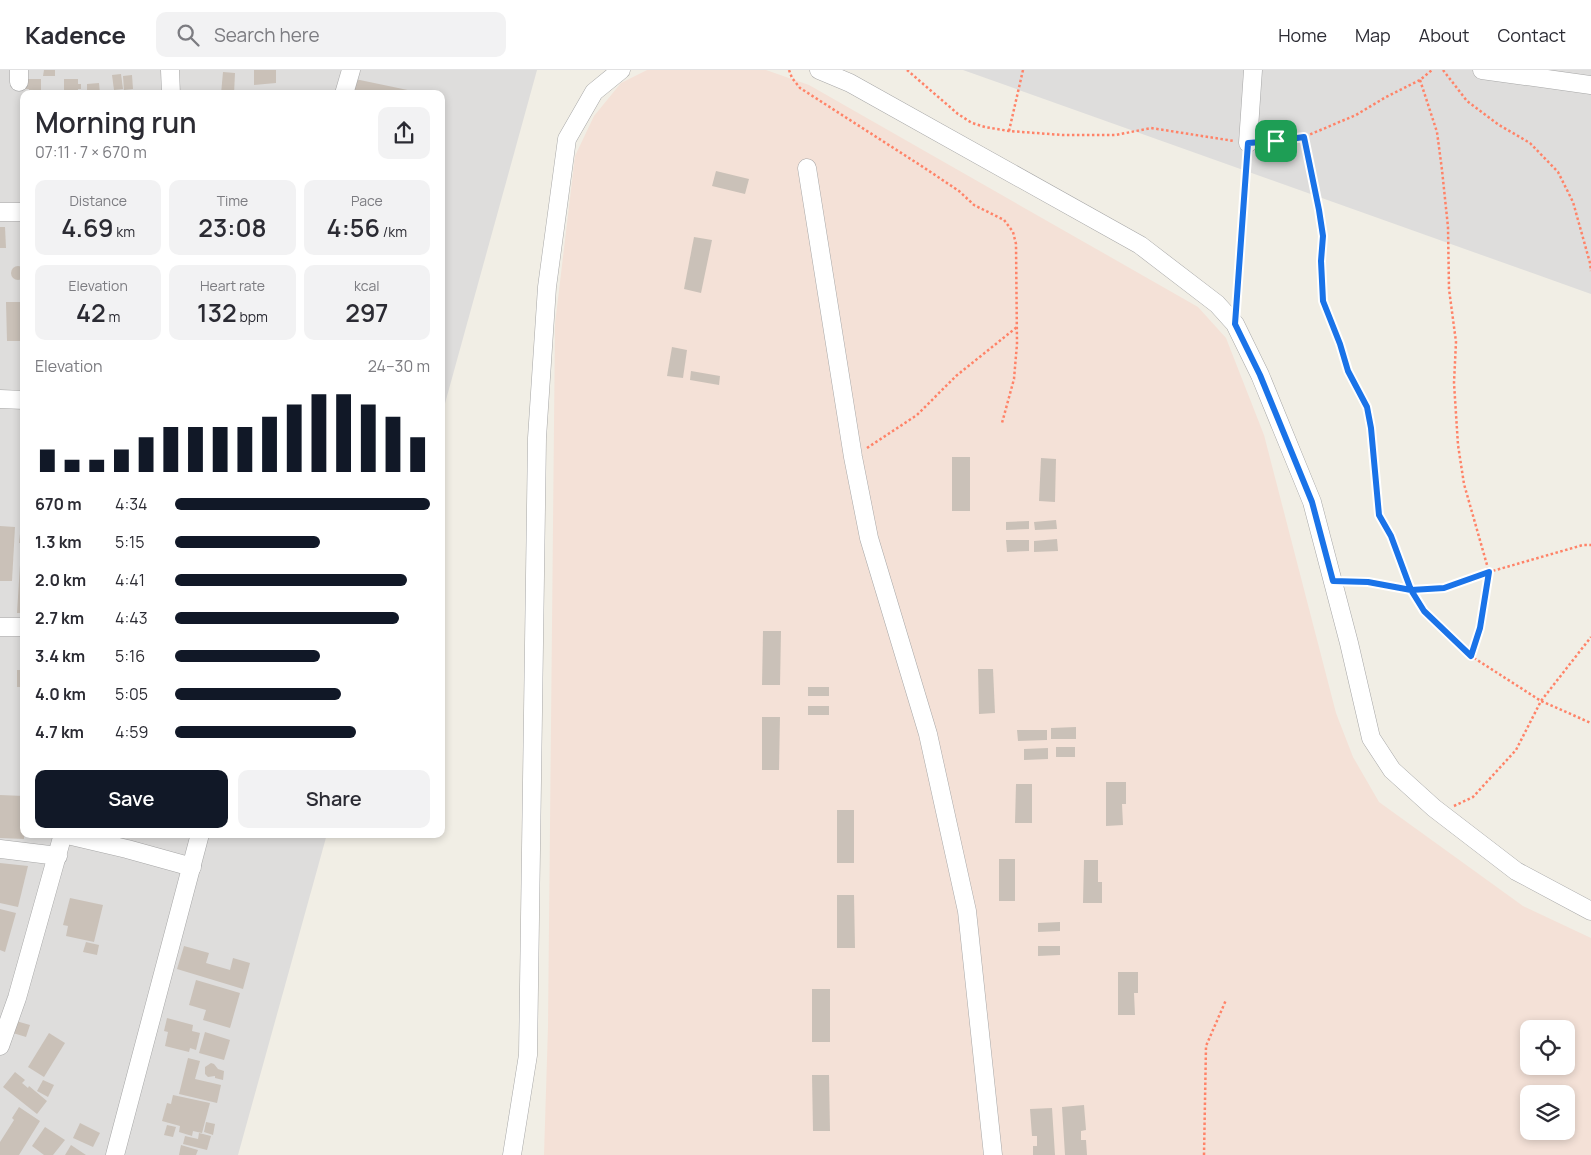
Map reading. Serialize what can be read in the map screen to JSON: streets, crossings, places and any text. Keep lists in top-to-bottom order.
{
  "page": {
    "header": "Kadence",
    "search": "Search here",
    "nav": [
      "Home",
      "Map",
      "About",
      "Contact"
    ],
    "heading": ["Morning run", "07:11 · 7 × 670 m"],
    "stats": [
      ["Distance", "4.69 km"],
      ["Time", "23:08"],
      ["Pace", "4:56 /km"],
      ["Elevation", "42 m"],
      ["Heart rate", "132 bpm"],
      ["kcal", "297"]
    ],
    "chart": ["Elevation", "24–30 m"],
    "list": [
      {
        "name": "670 m",
        "note": "4:34"
      },
      {
        "name": "1.3 km",
        "note": "5:15"
      },
      {
        "name": "2.0 km",
        "note": "4:41"
      },
      {
        "name": "2.7 km",
        "note": "4:43"
      },
      {
        "name": "3.4 km",
        "note": "5:16"
      },
      {
        "name": "4.0 km",
        "note": "5:05"
      },
      {
        "name": "4.7 km",
        "note": "4:59"
      }
    ],
    "buttons": ["Save", "Share"]
  }
}
